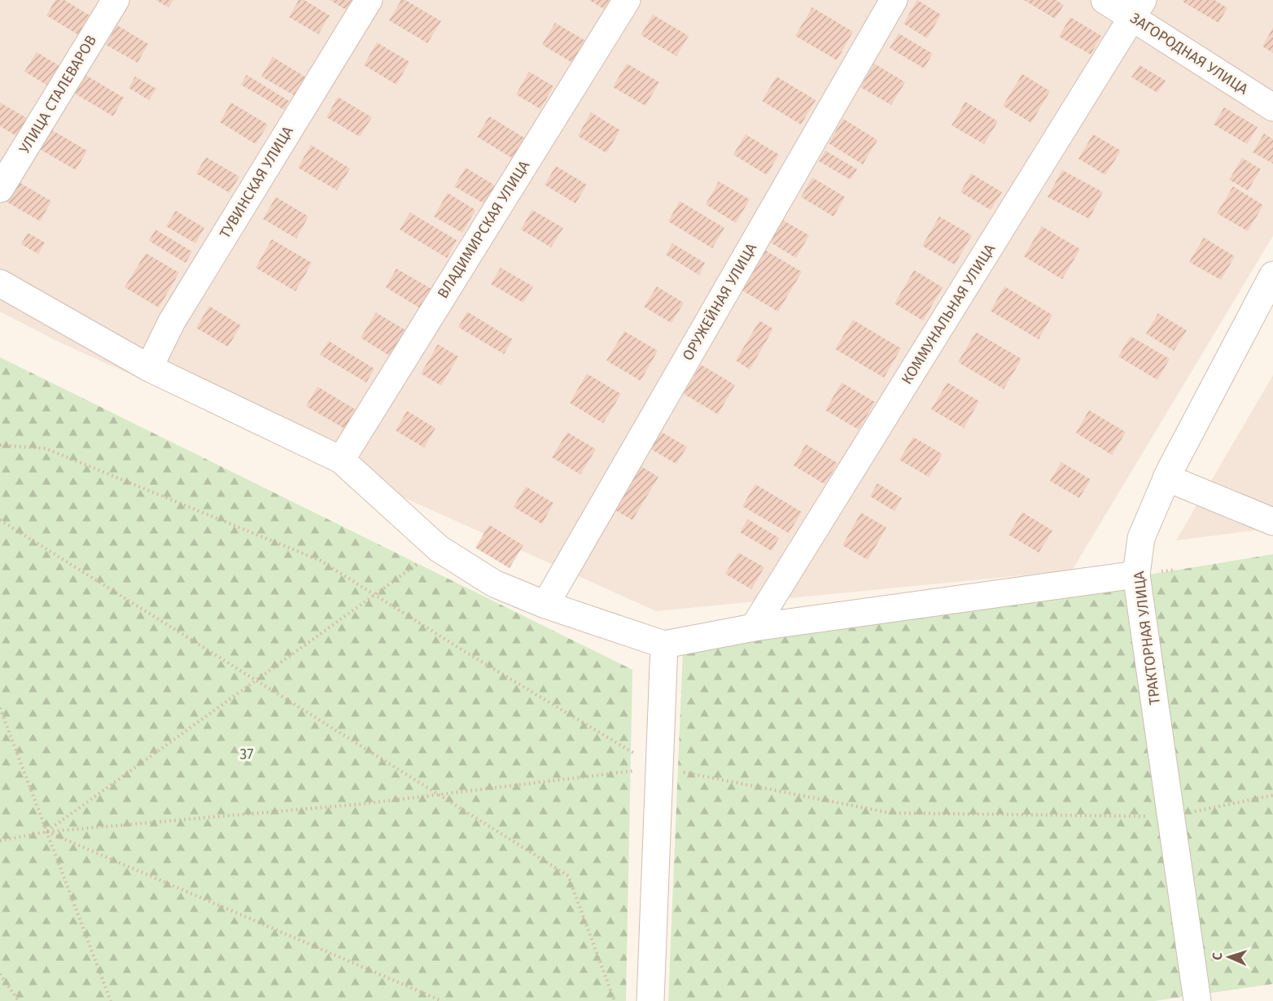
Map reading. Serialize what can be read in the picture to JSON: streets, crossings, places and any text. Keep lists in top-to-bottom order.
{
  "streets": {
    "street": [
      "ЗАГОРОДНАЯ УЛИЦА",
      "УЛИЦА СТАЛЕВАРОВ",
      "ТУВИНСКАЯ УЛИЦА",
      "ВЛАДИМИРСКАЯ УЛИЦА",
      "ОРУЖЕЙНАЯ УЛИЦА",
      "КОММУНАЛЬНАЯ УЛИЦА",
      "ТРАКТОРНАЯ УЛИЦА"
    ]
  },
  "crossings": [
    ["ЗАГОРОДНАЯ УЛИЦА", "КОММУНАЛЬНАЯ УЛИЦА"]
  ],
  "parks": ["37"],
  "north": "left"
}
